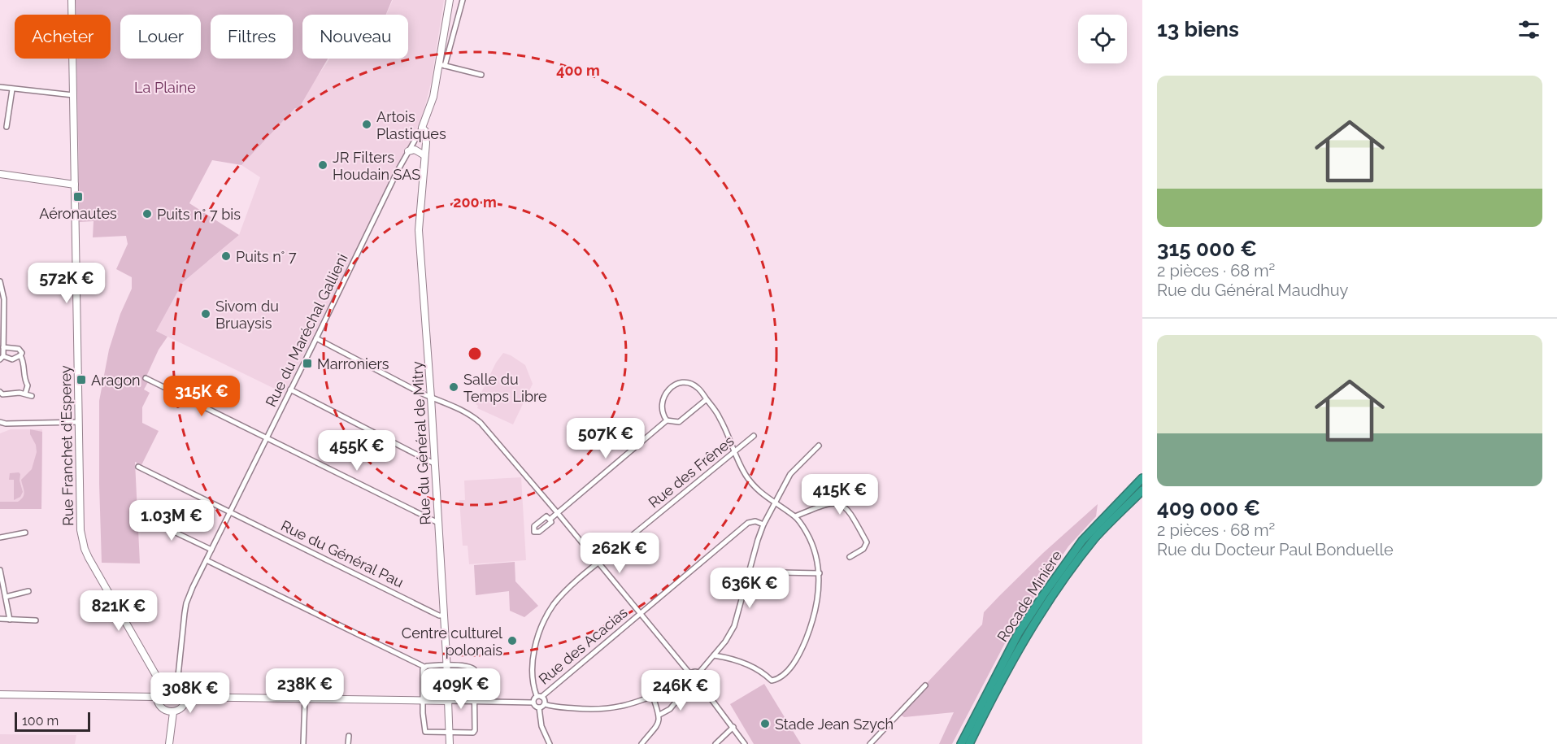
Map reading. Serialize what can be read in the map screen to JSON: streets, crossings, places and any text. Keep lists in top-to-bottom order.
{
  "streets": {
    "highway": ["Rocade Minière"],
    "street": [
      "Rue du Maréchal Gallieni",
      "Rue du Général de Mitry",
      "Rue Franchet d'Esperey",
      "Rue des Frênes",
      "Rue du Général Pau",
      "Rue des Acacias"
    ]
  },
  "crossings": [
    ["Rue du Maréchal Gallieni", "Rue du Général de Mitry"],
    ["Rue du Maréchal Gallieni", "Rue Franchet d'Esperey"],
    ["Rue du Maréchal Gallieni", "Rue du Général Pau"],
    ["Rue du Général de Mitry", "Rue du Général Pau"],
    ["Rue des Frênes", "Rue des Acacias"]
  ],
  "parks": ["La Plaine"],
  "places": {
    "other": [
      "Artois Plastiques",
      "JR Filters Houdain SAS",
      "Puits n° 7 bis",
      "Puits n° 7",
      "Sivom du Bruaysis",
      "Salle du Temps Libre",
      "Centre culturel polonais",
      "Stade Jean Szych"
    ],
    "transit": ["Aéronautes", "Marroniers", "Aragon"]
  },
  "scale_bar": "100 m",
  "page": {
    "heading": "13 biens",
    "chip": [
      "Acheter",
      "Louer",
      "Filtres",
      "Nouveau"
    ],
    "list": [
      {
        "name": "315 000 €",
        "note": "2 pièces · 68 m² · Rue du Général Maudhuy"
      },
      {
        "name": "409 000 €",
        "note": "2 pièces · 68 m² · Rue du Docteur Paul Bonduelle"
      }
    ],
    "price": [
      "572K €",
      "315K €",
      "507K €",
      "455K €",
      "415K €",
      "1.03M €",
      "262K €",
      "636K €",
      "821K €",
      "238K €",
      "409K €",
      "246K €",
      "308K €"
    ],
    "scale": "100 m"
  },
  "rings": ["400 m", "200 m"]
}
